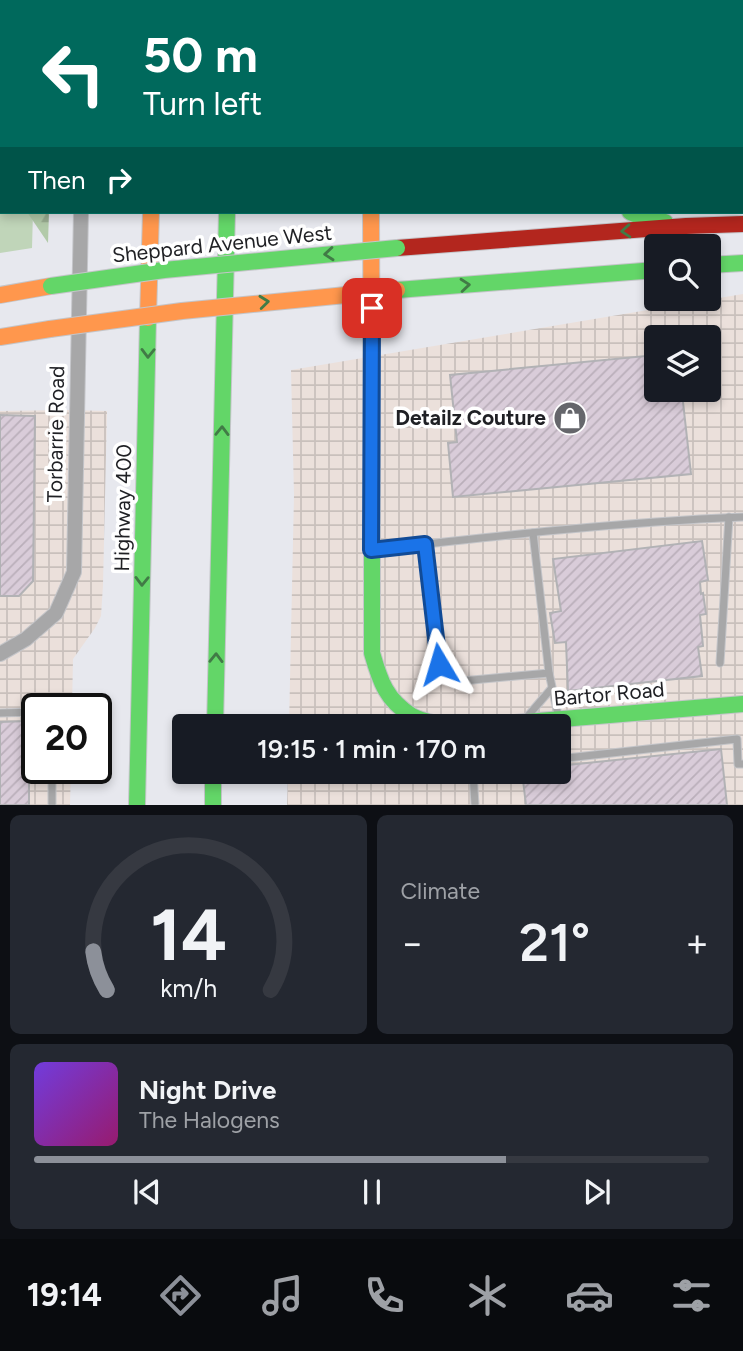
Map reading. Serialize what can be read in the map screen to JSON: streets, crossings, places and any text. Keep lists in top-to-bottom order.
{
  "streets": {
    "main road": ["Sheppard Avenue West", "Highway 400", "Bartor Road"],
    "street": ["Torbarrie Road"]
  },
  "places": {
    "shop": ["Detailz Couture"]
  },
  "page": {
    "turn": ["50 m", "Turn left"],
    "then": "Then",
    "limit": "20",
    "trip": "19:15 · 1 min · 170 m",
    "tile": "Climate",
    "heat": ["−", "21°", "+"],
    "song": ["Night Drive", "The Halogens"],
    "tabs": "19:14",
    "gauge": ["14", "km/h"]
  }
}
